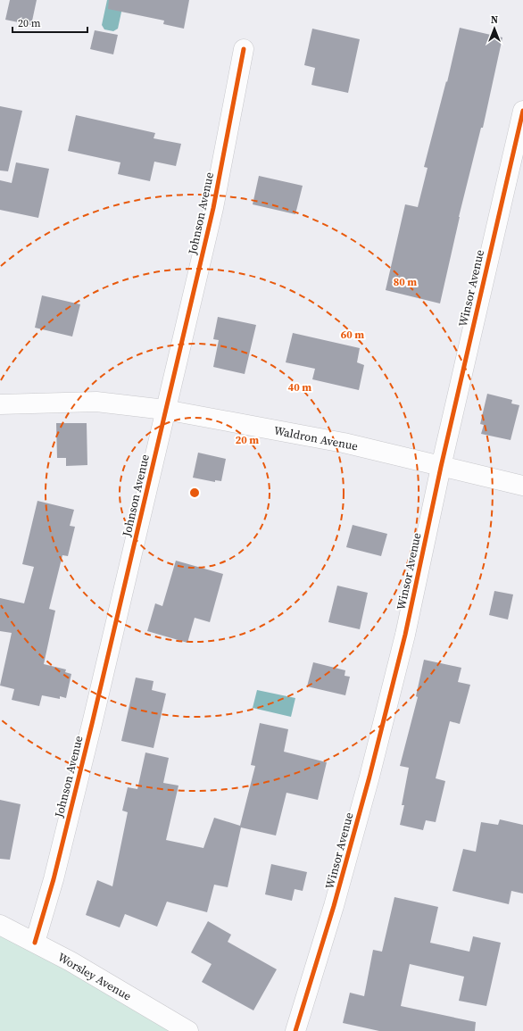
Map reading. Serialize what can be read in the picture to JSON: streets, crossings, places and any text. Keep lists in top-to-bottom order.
{
  "streets": {
    "street": [
      "Johnson Avenue",
      "Winsor Avenue",
      "Waldron Avenue",
      "Worsley Avenue"
    ]
  },
  "crossings": [
    ["Johnson Avenue", "Waldron Avenue"],
    ["Johnson Avenue", "Worsley Avenue"],
    ["Winsor Avenue", "Waldron Avenue"]
  ],
  "scale_bar": "20 m",
  "north": "top",
  "rings": [
    "80 m",
    "60 m",
    "40 m",
    "20 m"
  ]
}
